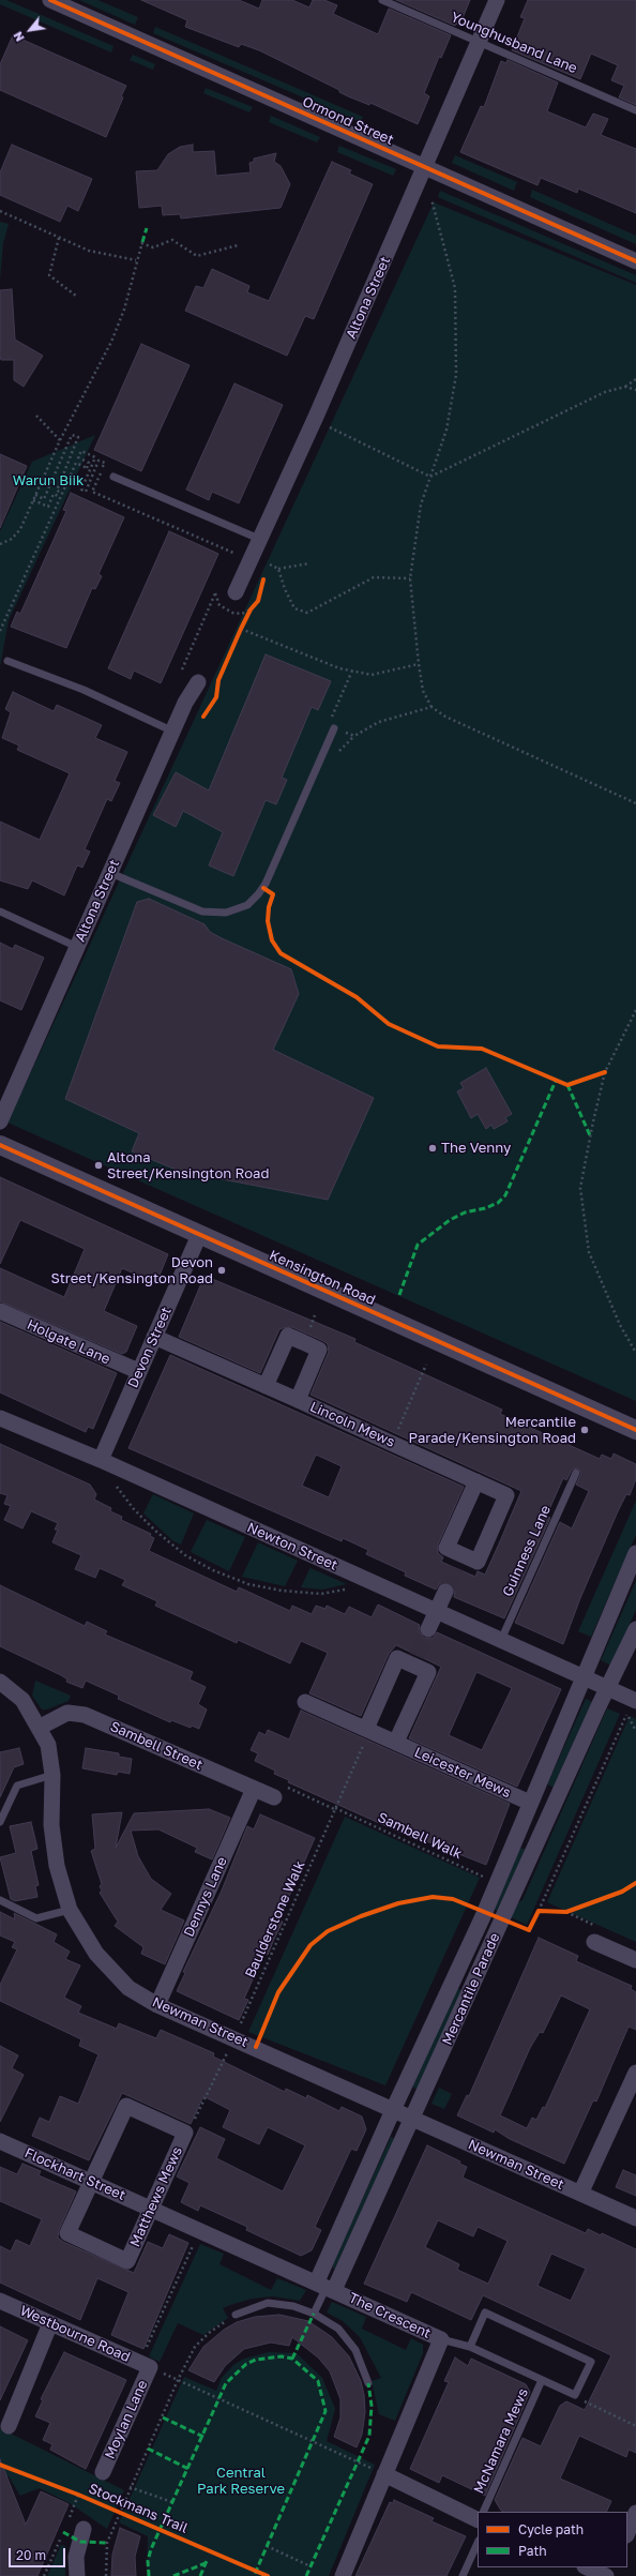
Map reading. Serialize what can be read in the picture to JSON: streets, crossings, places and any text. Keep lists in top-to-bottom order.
{
  "streets": {
    "street": [
      "Ormond Street",
      "Altona Street",
      "Kensington Road",
      "Holgate Lane",
      "Devon Street",
      "Lincoln Mews",
      "Newton Street",
      "Sambell Street",
      "Leicester Mews",
      "Dennys Lane",
      "Mercantile Parade",
      "Newman Street",
      "Flockhart Street",
      "Matthews Mews",
      "The Crescent",
      "Westbourne Road",
      "Moylan Lane"
    ],
    "lane": ["Younghusband Lane", "Guinness Lane", "McNamara Mews"],
    "path": ["Sambell Walk", "Baulderstone Walk"],
    "cycle path": ["Stockmans Trail"]
  },
  "crossings": [
    ["Younghusband Lane", "Altona Street"],
    ["Ormond Street", "Altona Street"],
    ["Kensington Road", "Devon Street"],
    ["Holgate Lane", "Devon Street"],
    ["Devon Street", "Lincoln Mews"],
    ["Devon Street", "Newton Street"],
    ["Newton Street", "Guinness Lane"],
    ["Newton Street", "Mercantile Parade"],
    ["Sambell Street", "Dennys Lane"],
    ["Sambell Street", "Newman Street"],
    ["Leicester Mews", "Mercantile Parade"],
    ["Sambell Walk", "Baulderstone Walk"],
    ["Sambell Walk", "Mercantile Parade"],
    ["Dennys Lane", "Newman Street"],
    ["Baulderstone Walk", "Newman Street"],
    ["Baulderstone Walk", "Matthews Mews"],
    ["Mercantile Parade", "Newman Street"],
    ["Mercantile Parade", "The Crescent"],
    ["Flockhart Street", "Matthews Mews"],
    ["Flockhart Street", "The Crescent"],
    ["Matthews Mews", "The Crescent"],
    ["The Crescent", "McNamara Mews"],
    ["Westbourne Road", "Moylan Lane"]
  ],
  "parks": ["Warun Biik", "Central Park Reserve"],
  "places": [
    "The Venny",
    "Altona Street/Kensington Road",
    "Devon Street/Kensington Road",
    "Mercantile Parade/Kensington Road"
  ],
  "legend": ["Cycle path", "Path"],
  "scale_bar": "20 m",
  "north": "bottom left"
}
